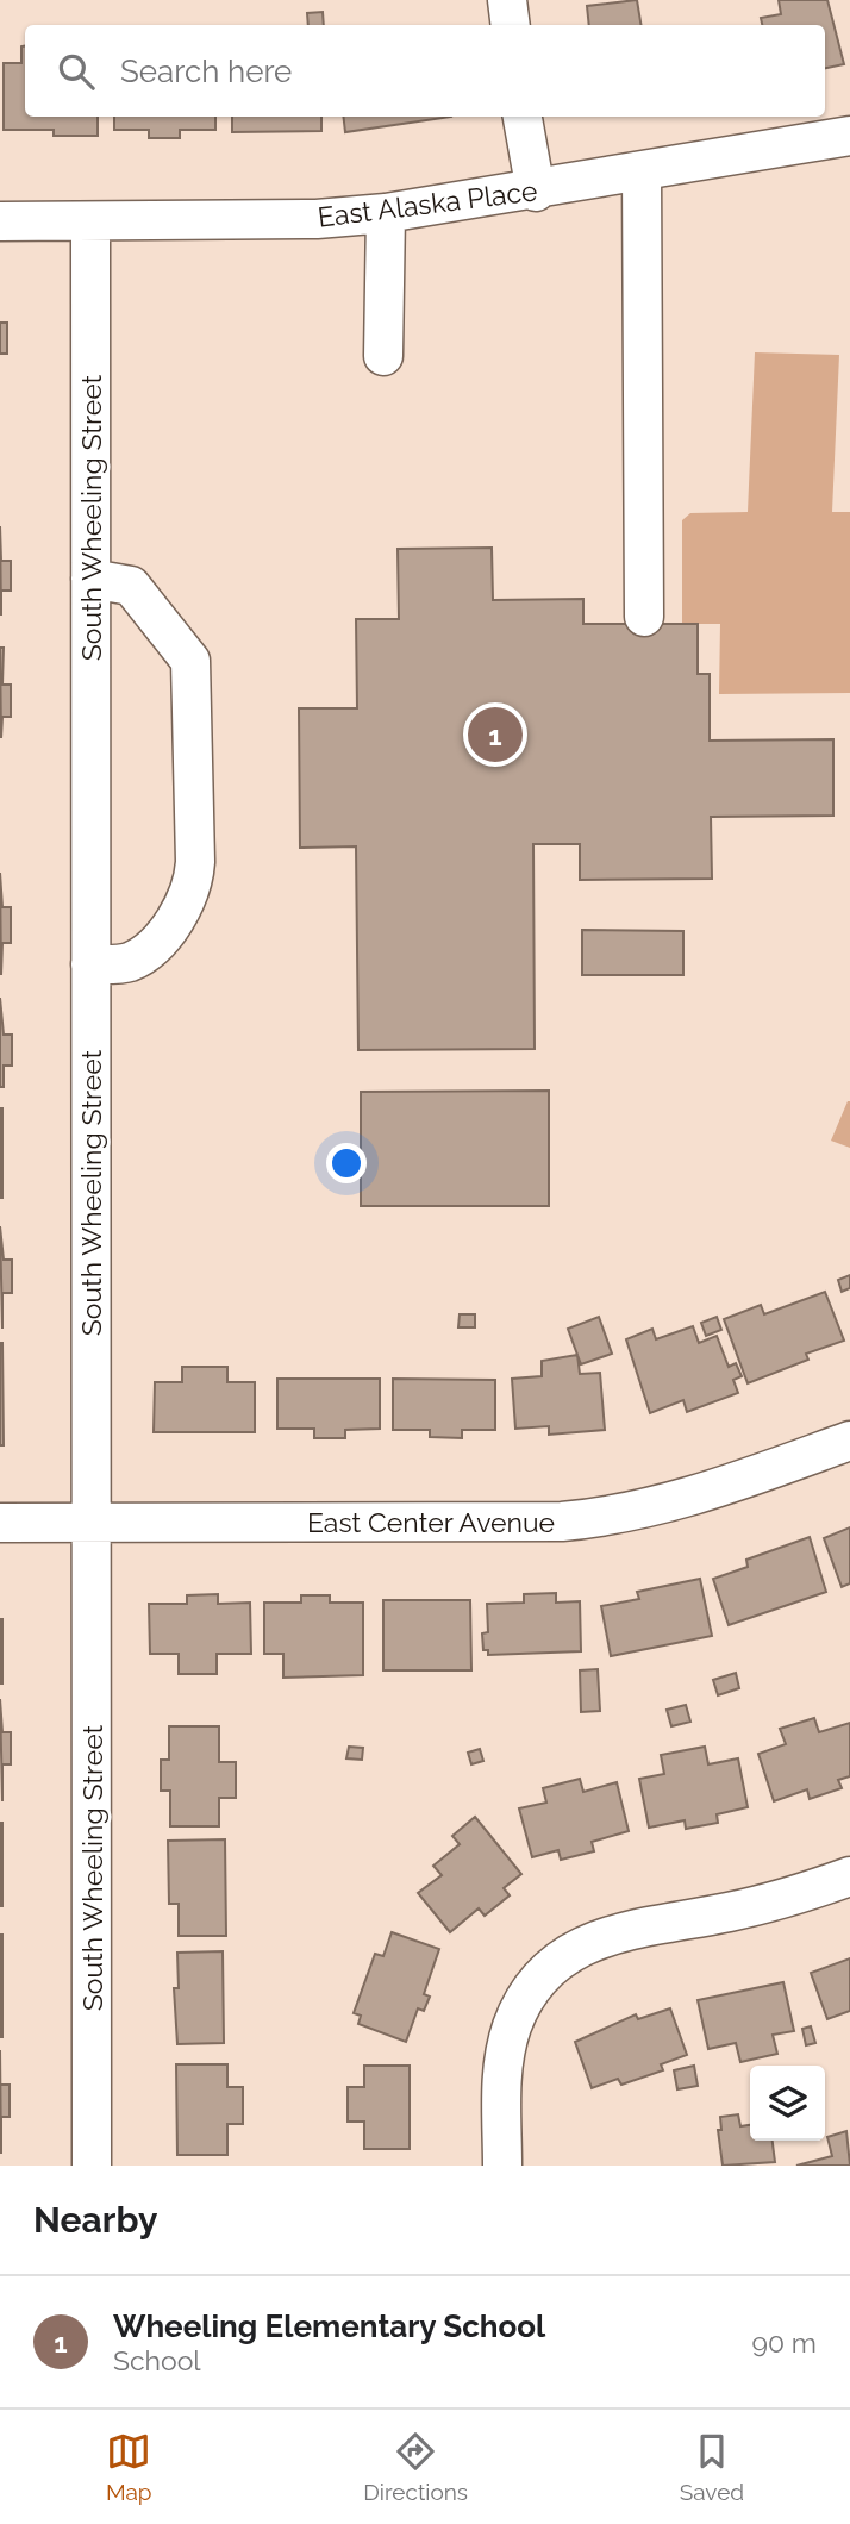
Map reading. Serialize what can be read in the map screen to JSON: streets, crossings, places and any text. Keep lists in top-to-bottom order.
{
  "streets": {
    "street": ["East Alaska Place", "South Wheeling Street", "East Center Avenue"]
  },
  "crossings": [
    ["East Alaska Place", "South Wheeling Street"],
    ["South Wheeling Street", "East Center Avenue"]
  ],
  "page": {
    "search": "Search here",
    "pins": "1",
    "heading": "Nearby",
    "list": [
      {
        "mark": "1",
        "name": "Wheeling Elementary School",
        "note": "School",
        "value": "90 m"
      }
    ],
    "nav": ["Map", "Directions", "Saved"]
  }
}
